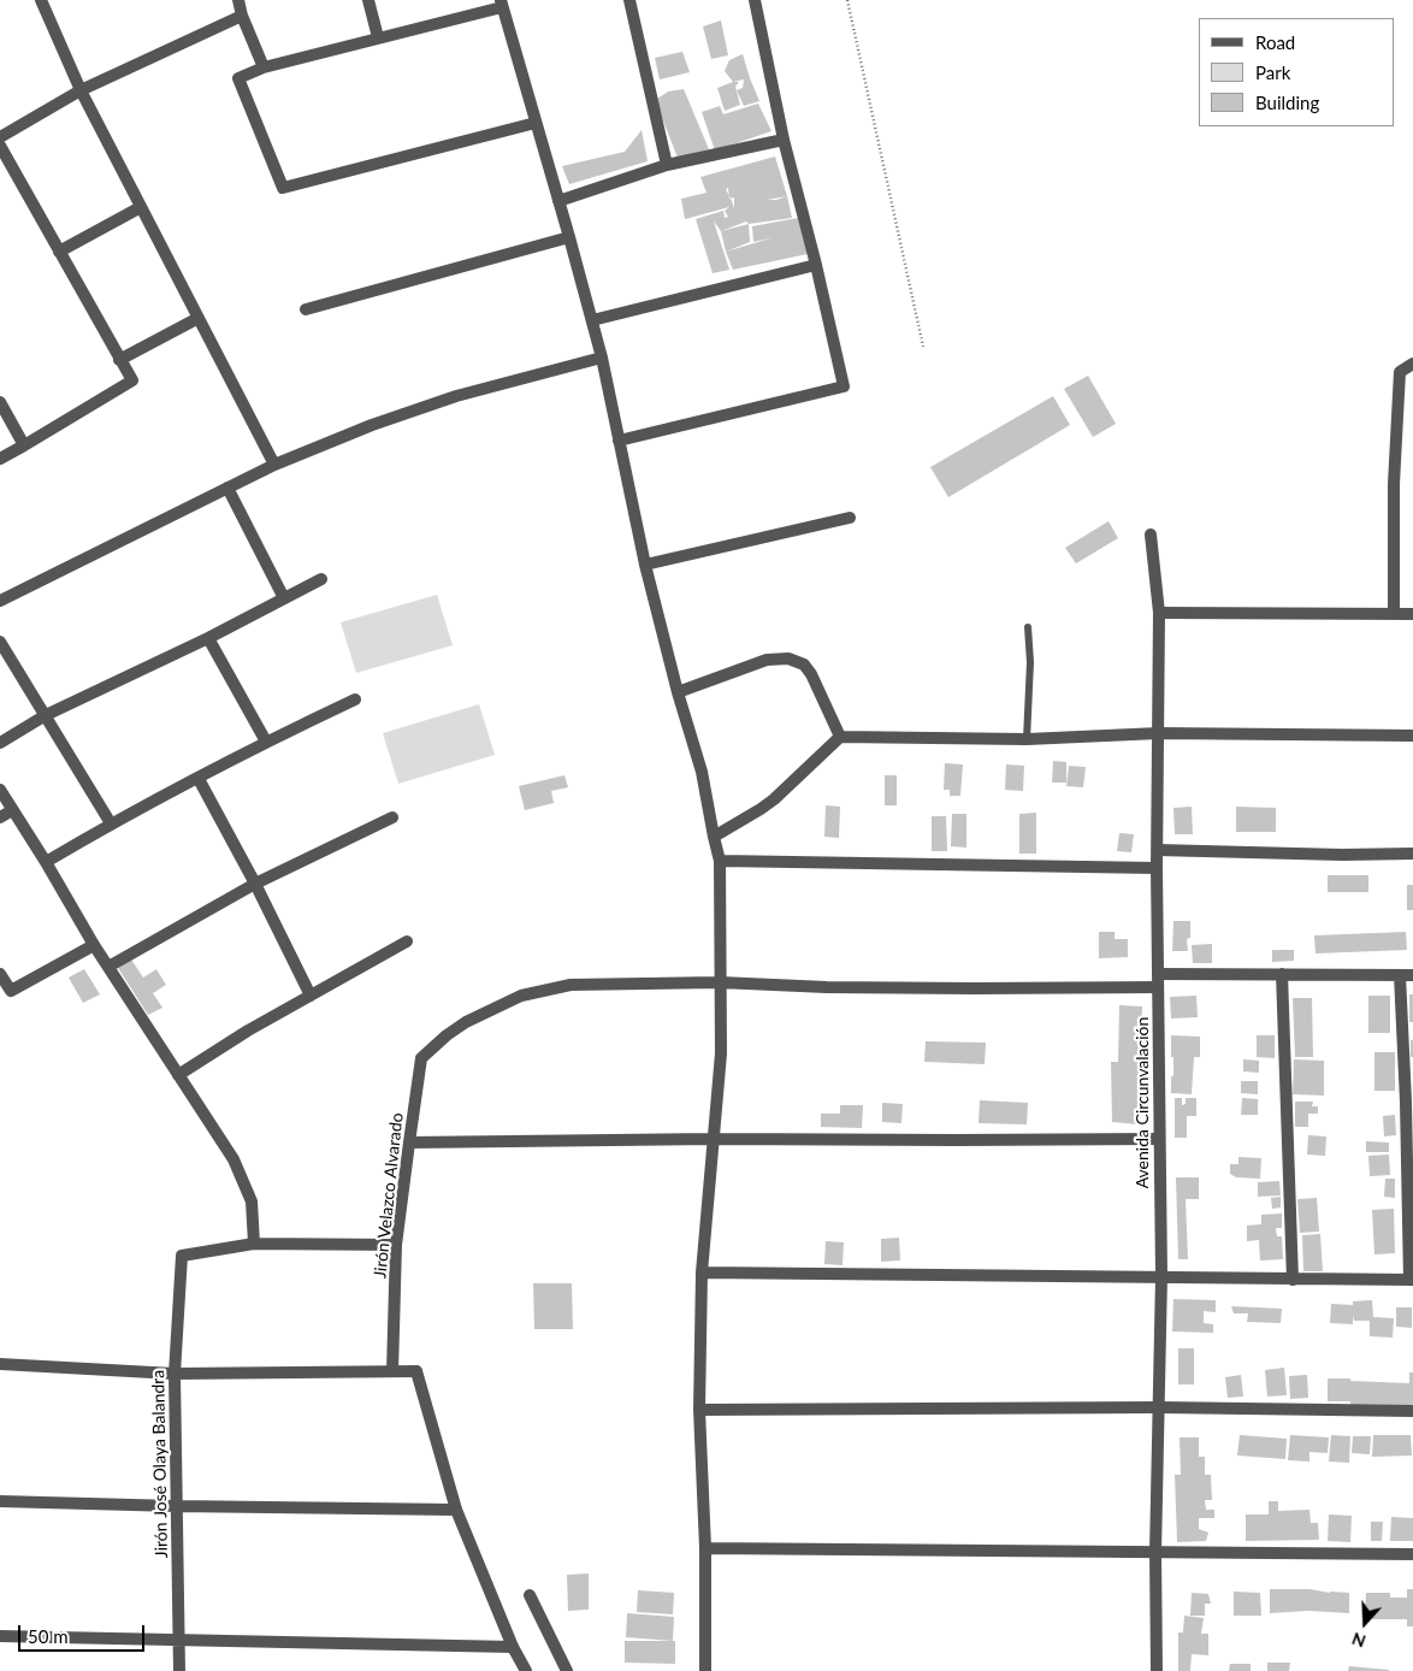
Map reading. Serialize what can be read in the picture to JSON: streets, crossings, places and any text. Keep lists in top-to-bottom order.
{
  "streets": {
    "street": ["Avenida Circunvalación", "Jirón Velazco Alvarado", "Jirón José Olaya Balandra"]
  },
  "crossings": [
    ["Avenida Circunvalación", "Jirón Velazco Alvarado"]
  ],
  "legend": ["Road", "Park", "Building"],
  "scale_bar": "50 m",
  "north": "bottom"
}
